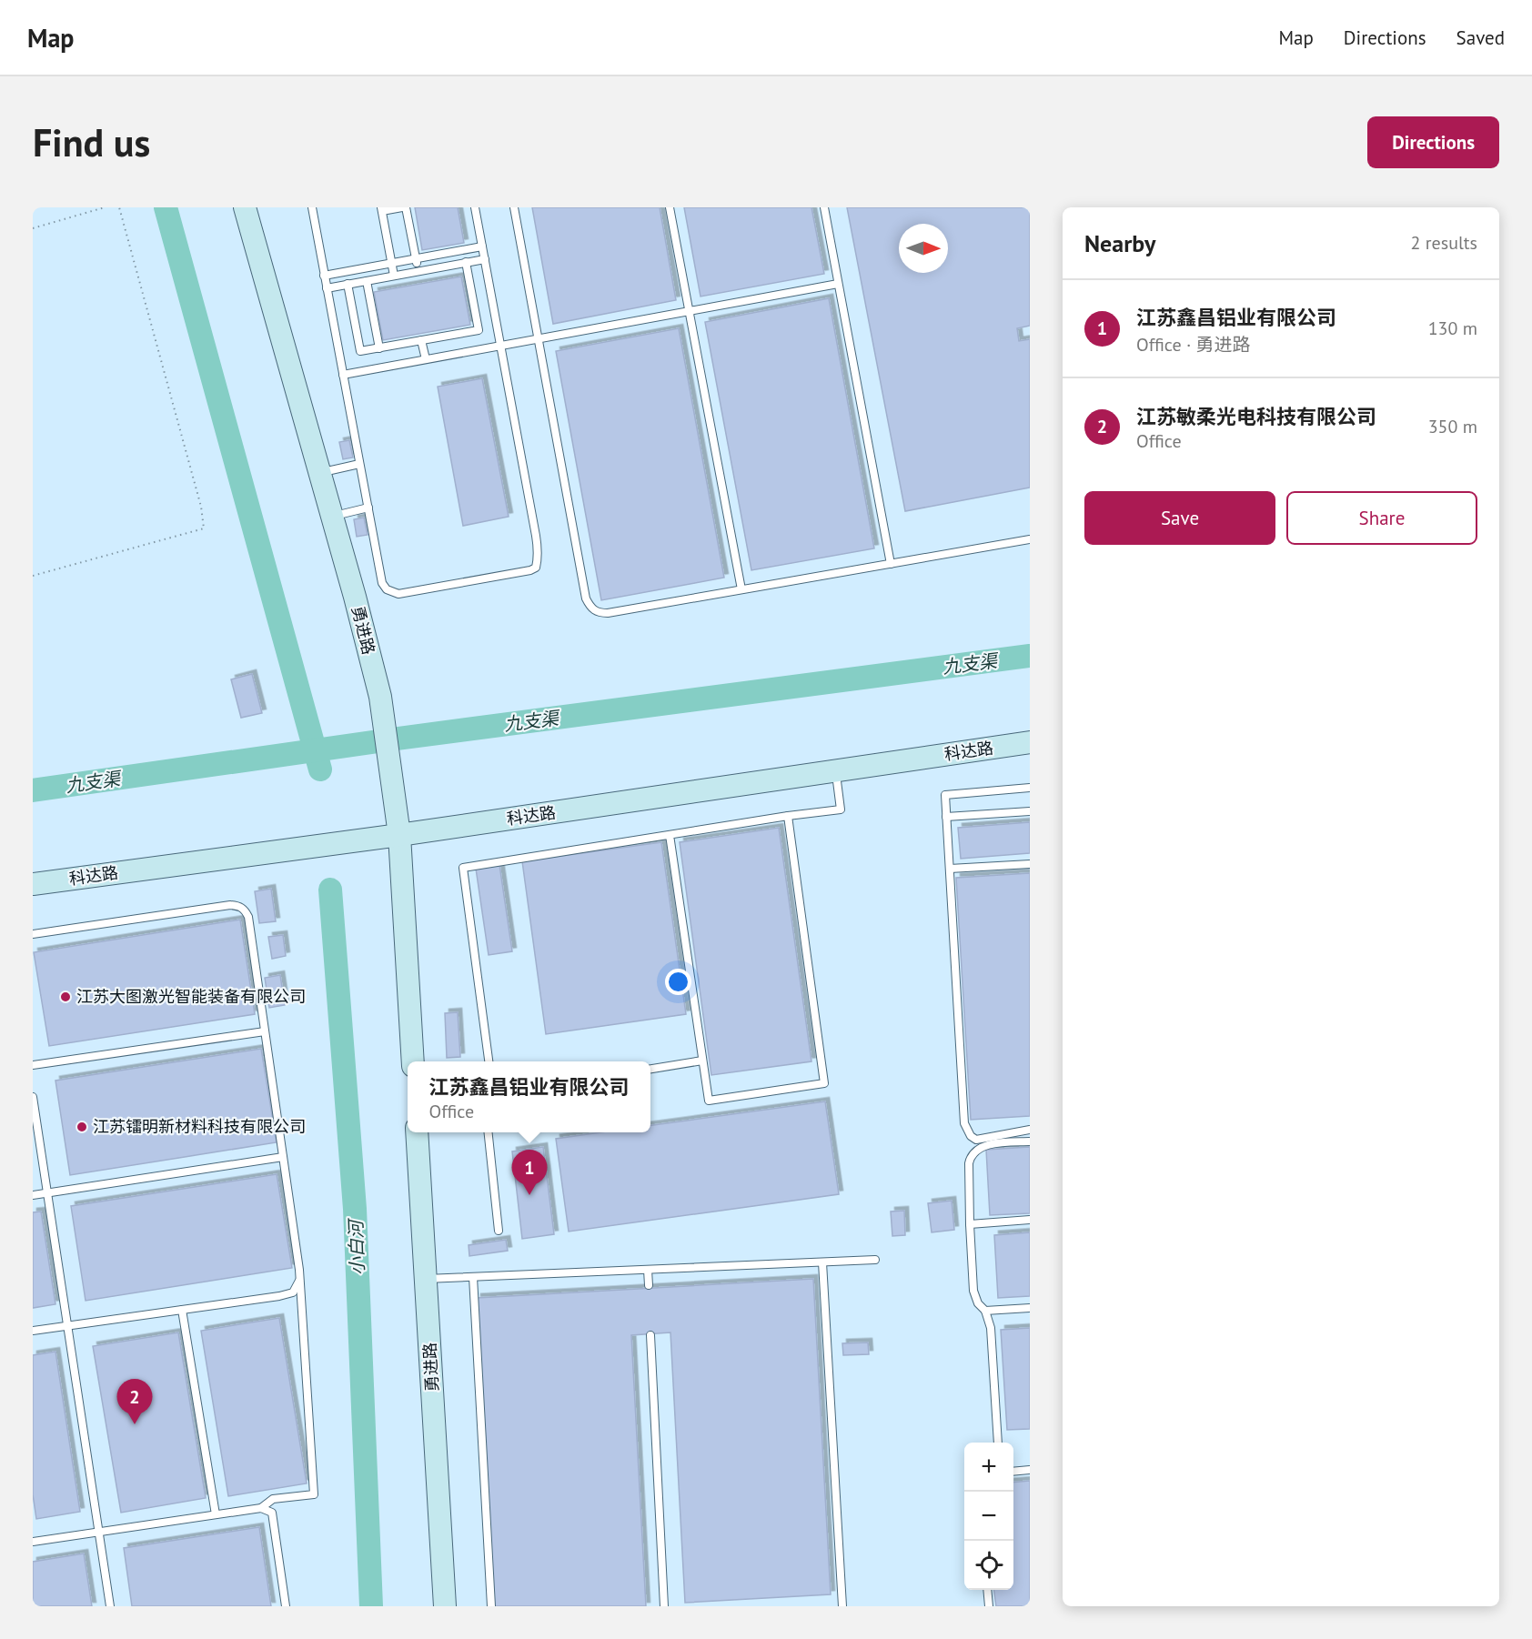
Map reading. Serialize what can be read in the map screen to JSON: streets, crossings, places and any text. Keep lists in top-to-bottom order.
{
  "streets": {
    "street": ["勇进路", "科达路"]
  },
  "crossings": [
    ["勇进路", "科达路"]
  ],
  "water": ["九支渠", "小白河"],
  "places": ["江苏大图激光智能装备有限公司", "江苏镭明新材料科技有限公司"],
  "north": "right",
  "page": {
    "header": "Map",
    "nav": ["Map", "Directions", "Saved"],
    "buttons": [
      "Directions",
      ["Save", "Share"]
    ],
    "title": "Find us",
    "heading": ["Nearby", "2 results"],
    "list": [
      {
        "mark": "1",
        "name": "江苏鑫昌铝业有限公司",
        "note": "Office · 勇进路",
        "value": "130 m"
      },
      {
        "mark": "2",
        "name": "江苏敏柔光电科技有限公司",
        "note": "Office",
        "value": "350 m"
      }
    ],
    "popup": ["江苏鑫昌铝业有限公司", "Office"],
    "pins": ["1", "2"],
    "map_buttons": ["+", "−"]
  }
}
